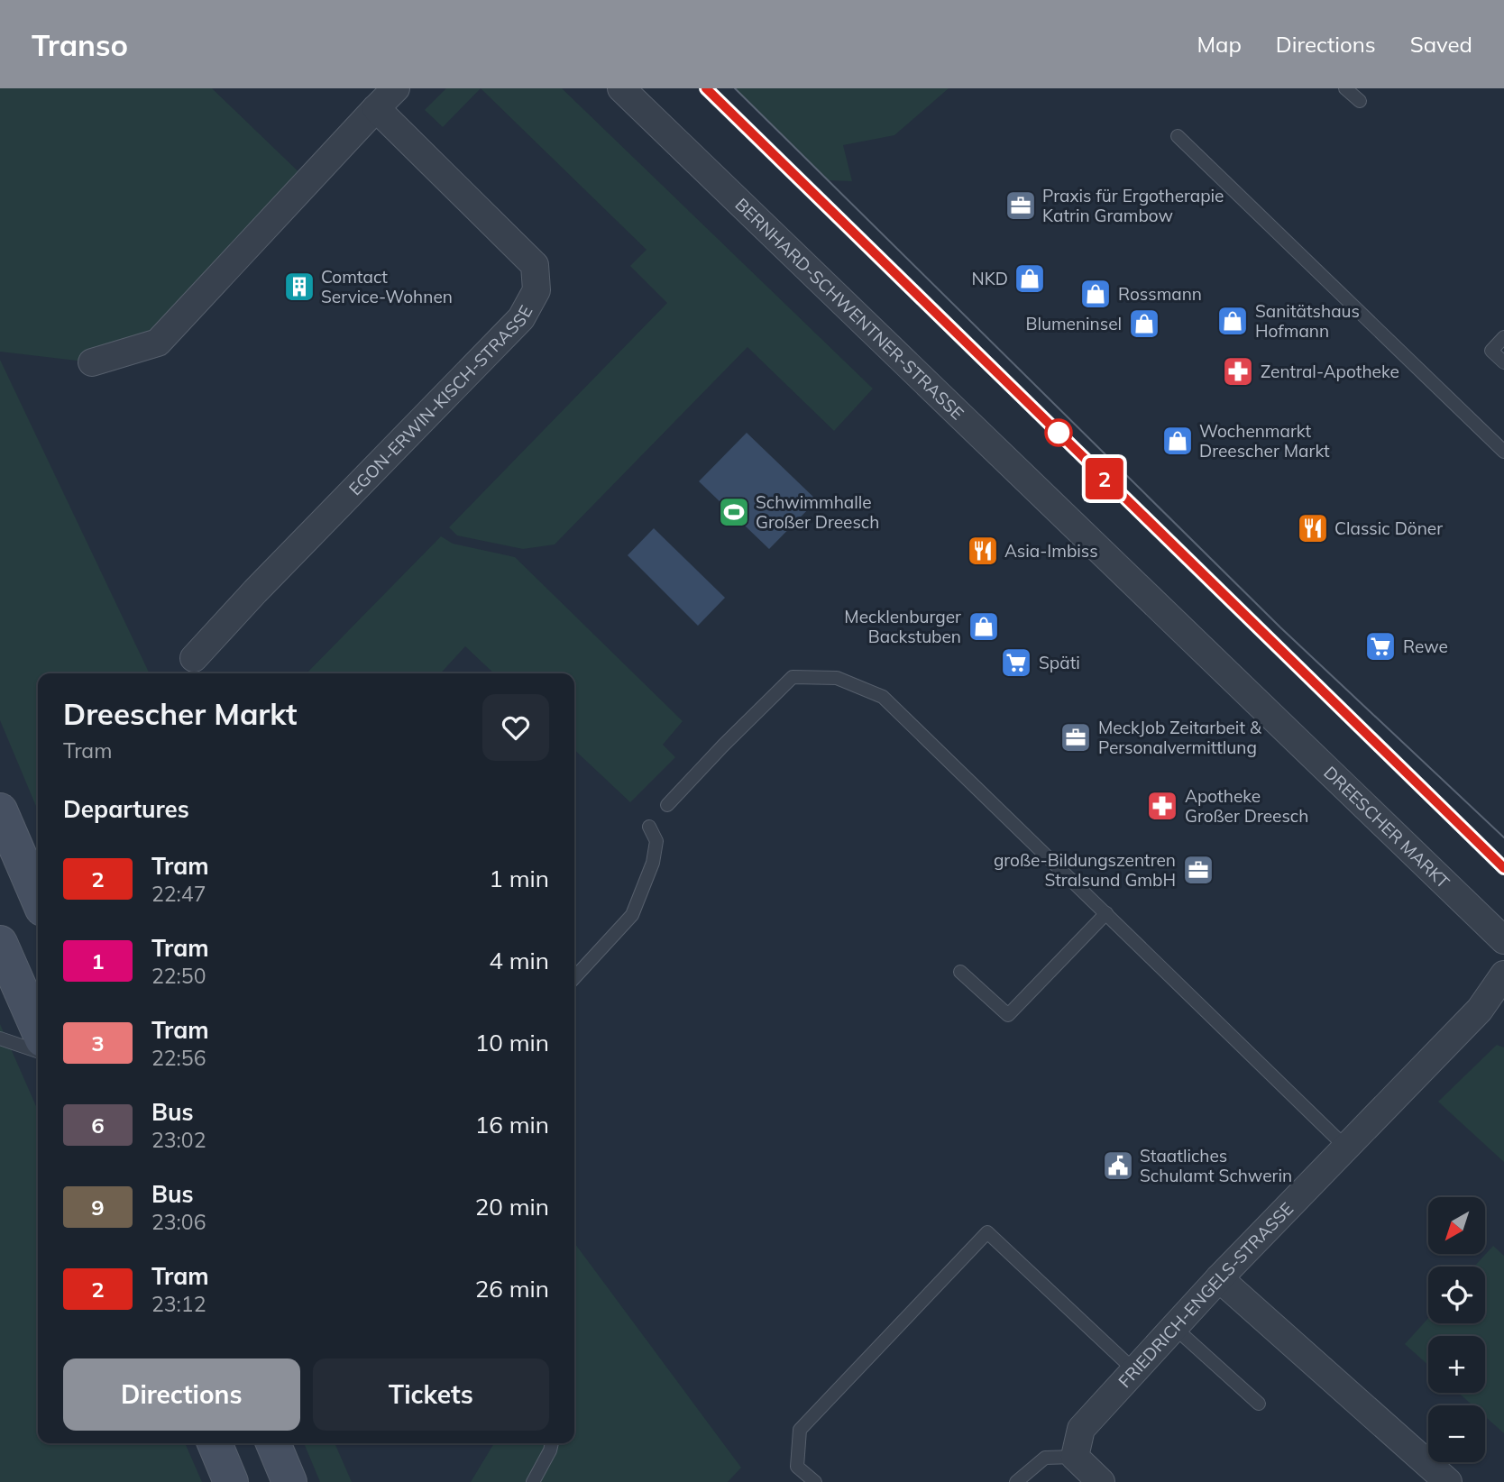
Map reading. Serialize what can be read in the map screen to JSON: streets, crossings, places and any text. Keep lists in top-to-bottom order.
{
  "streets": {
    "street": [
      "BERNHARD-SCHWENTNER-STRASSE",
      "EGON-ERWIN-KISCH-STRASSE",
      "DREESCHER MARKT",
      "FRIEDRICH-ENGELS-STRASSE"
    ]
  },
  "crossings": [
    ["BERNHARD-SCHWENTNER-STRASSE", "DREESCHER MARKT"]
  ],
  "places": {
    "office": ["Praxis für Ergotherapie Katrin Grambow", "MeckJob Zeitarbeit & Personalvermittlung", "große-Bildungszentren Stralsund GmbH"],
    "shop": [
      "NKD",
      "Rossmann",
      "Sanitätshaus Hofmann",
      "Blumeninsel",
      "Wochenmarkt Dreescher Markt",
      "Mecklenburger Backstuben"
    ],
    "building": ["Comtact Service-Wohnen"],
    "pharmacy": ["Zentral-Apotheke", "Apotheke Großer Dreesch"],
    "sports": ["Schwimmhalle Großer Dreesch"],
    "restaurant": ["Classic Döner", "Asia-Imbiss"],
    "supermarket": ["Rewe", "Späti"],
    "public building": ["Staatliches Schulamt Schwerin"]
  },
  "lines": ["tram line 2"],
  "north": "bottom left",
  "page": {
    "header": "Transo",
    "nav": ["Map", "Directions", "Saved"],
    "on_map": "2",
    "heading": [
      ["Dreescher Markt", "Tram"],
      "Departures"
    ],
    "list": [
      {
        "mark": "2",
        "name": "Tram",
        "note": "22:47",
        "value": "1 min"
      },
      {
        "mark": "1",
        "name": "Tram",
        "note": "22:50",
        "value": "4 min"
      },
      {
        "mark": "3",
        "name": "Tram",
        "note": "22:56",
        "value": "10 min"
      },
      {
        "mark": "6",
        "name": "Bus",
        "note": "23:02",
        "value": "16 min"
      },
      {
        "mark": "9",
        "name": "Bus",
        "note": "23:06",
        "value": "20 min"
      },
      {
        "mark": "2",
        "name": "Tram",
        "note": "23:12",
        "value": "26 min"
      }
    ],
    "map_buttons": ["+", "−"],
    "buttons": ["Directions", "Tickets"]
  }
}
